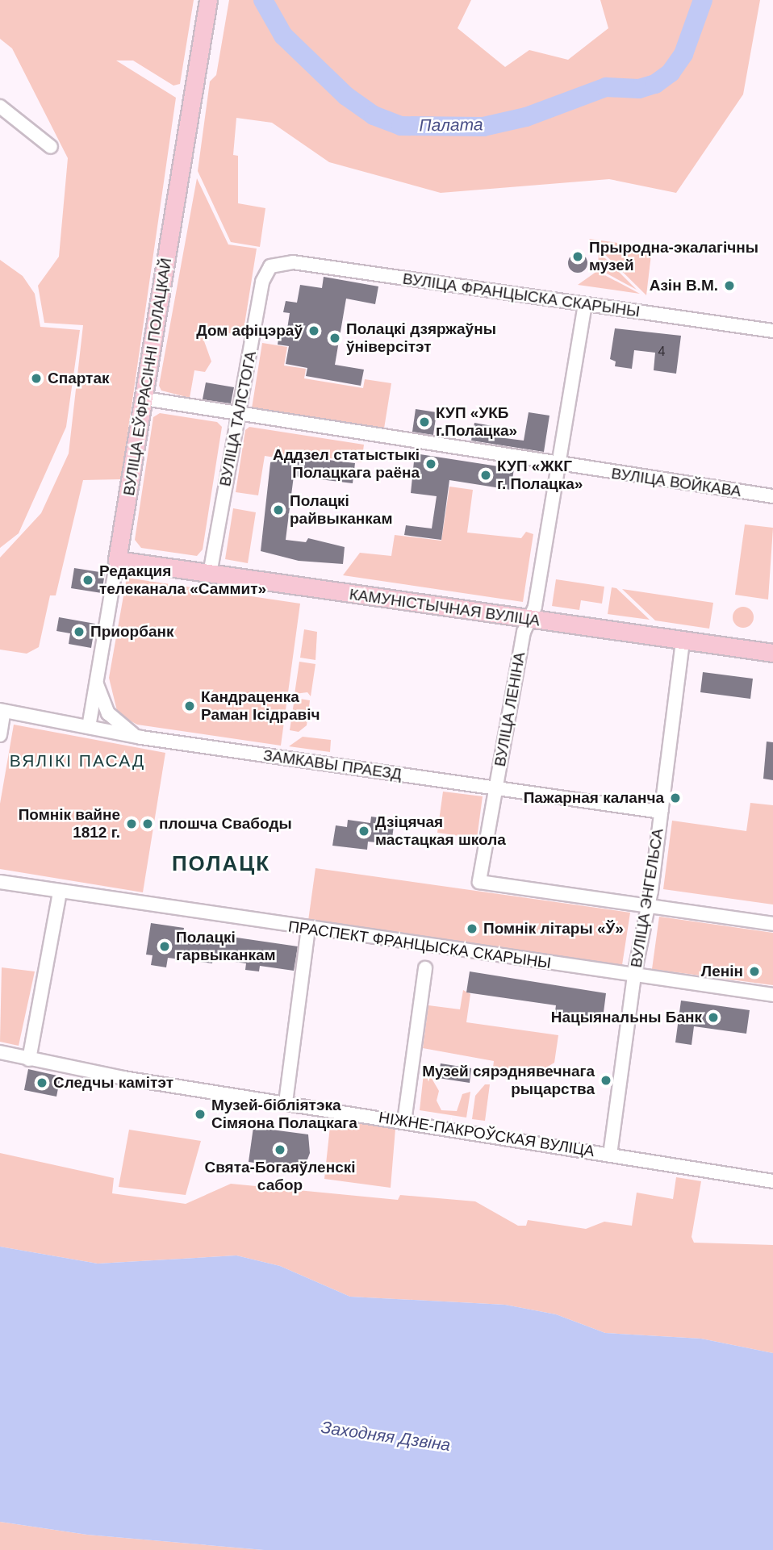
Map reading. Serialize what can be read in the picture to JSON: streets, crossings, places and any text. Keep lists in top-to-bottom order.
{
  "streets": {
    "main road": ["ВУЛІЦА ЕЎФРАСІННІ ПОЛАЦКАЙ", "КАМУНІСТЫЧНАЯ ВУЛІЦА"],
    "street": [
      "ВУЛІЦА ФРАНЦЫСКА СКАРЫНЫ",
      "ВУЛІЦА ТАЛСТОГА",
      "ВУЛІЦА ВОЙКАВА",
      "ВУЛІЦА ЛЕНІНА",
      "ЗАМКАВЫ ПРАЕЗД",
      "ВУЛІЦА ЭНГЕЛЬСА",
      "ПРАСПЕКТ ФРАНЦЫСКА СКАРЫНЫ",
      "НІЖНЕ-ПАКРОЎСКАЯ ВУЛІЦА"
    ]
  },
  "crossings": [
    ["ВУЛІЦА ФРАНЦЫСКА СКАРЫНЫ", "ВУЛІЦА ТАЛСТОГА"],
    ["ВУЛІЦА ФРАНЦЫСКА СКАРЫНЫ", "ВУЛІЦА ЛЕНІНА"],
    ["ВУЛІЦА ЕЎФРАСІННІ ПОЛАЦКАЙ", "ВУЛІЦА ВОЙКАВА"],
    ["ВУЛІЦА ЕЎФРАСІННІ ПОЛАЦКАЙ", "КАМУНІСТЫЧНАЯ ВУЛІЦА"],
    ["ВУЛІЦА ЕЎФРАСІННІ ПОЛАЦКАЙ", "ЗАМКАВЫ ПРАЕЗД"],
    ["ВУЛІЦА ТАЛСТОГА", "ВУЛІЦА ВОЙКАВА"],
    ["ВУЛІЦА ТАЛСТОГА", "КАМУНІСТЫЧНАЯ ВУЛІЦА"],
    ["ВУЛІЦА ВОЙКАВА", "ВУЛІЦА ЛЕНІНА"],
    ["КАМУНІСТЫЧНАЯ ВУЛІЦА", "ВУЛІЦА ЛЕНІНА"],
    ["КАМУНІСТЫЧНАЯ ВУЛІЦА", "ВУЛІЦА ЭНГЕЛЬСА"],
    ["ВУЛІЦА ЛЕНІНА", "ЗАМКАВЫ ПРАЕЗД"],
    ["ВУЛІЦА ЛЕНІНА", "ВУЛІЦА ЭНГЕЛЬСА"],
    ["ЗАМКАВЫ ПРАЕЗД", "ВУЛІЦА ЭНГЕЛЬСА"],
    ["ВУЛІЦА ЭНГЕЛЬСА", "ПРАСПЕКТ ФРАНЦЫСКА СКАРЫНЫ"],
    ["ВУЛІЦА ЭНГЕЛЬСА", "НІЖНЕ-ПАКРОЎСКАЯ ВУЛІЦА"]
  ],
  "districts": ["ВЯЛІКІ ПАСАД", "ПОЛАЦК"],
  "water": ["Палата", "Заходняя Дзвіна"],
  "places": [
    "Прыродна-экалагічны музей",
    "Азін В.М.",
    "Дом афіцэраў",
    "Полацкі дзяржаўны ўніверсітэт",
    "Спартак",
    "КУП «УКБ г.Полацка»",
    "Аддзел статыстыкі Полацкага раёна",
    "КУП «ЖКГ г. Полацка»",
    "Полацкі райвыканкам",
    "Редакция телеканала «Саммит»",
    "Приорбанк",
    "Кандраценка Раман Ісідравіч",
    "Пажарная каланча",
    "Помнік вайне 1812 г.",
    "плошча Свабоды",
    "Дзіцячая мастацкая школа",
    "Помнік літары «Ў»",
    "Полацкі гарвыканкам",
    "Ленін",
    "Нацыянальны Банк",
    "Музей сярэднявечнага рыцарства",
    "Следчы камітэт",
    "Музей-бібліятэка Сімяона Полацкага",
    "Свята-Богаяўленскі сабор"
  ],
  "house_numbers": ["4"]
}
